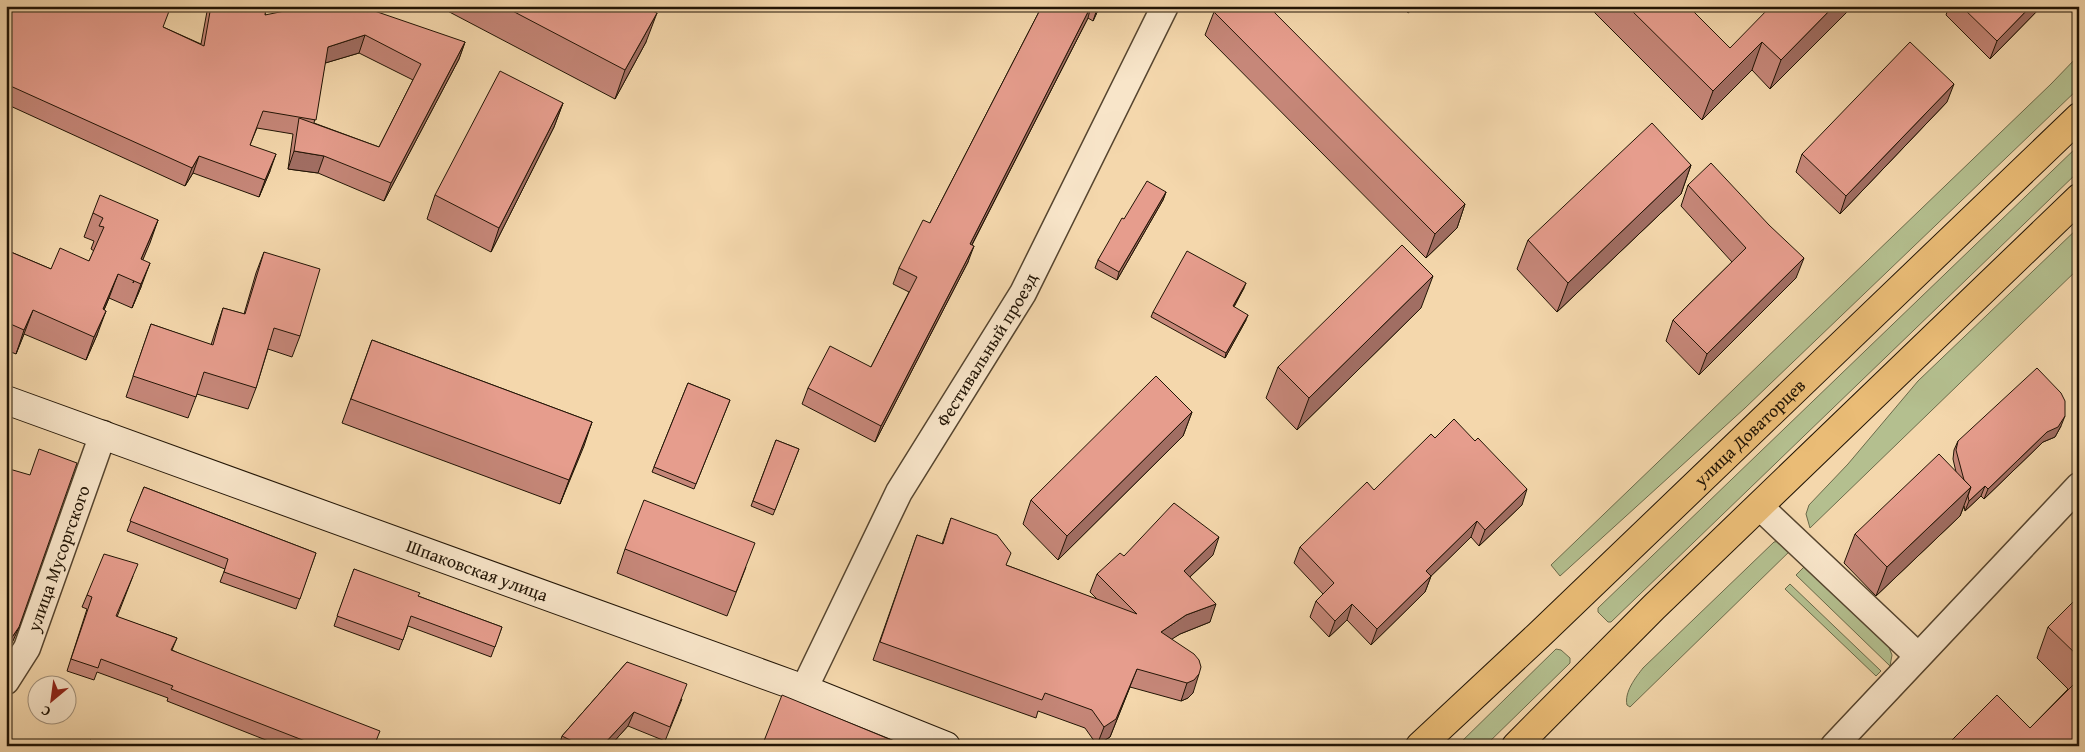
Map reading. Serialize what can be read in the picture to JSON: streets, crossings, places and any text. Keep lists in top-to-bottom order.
{
  "streets": {
    "main road": ["улица Доваторцев", "Шпаковская улица"],
    "street": ["Фестивальный проезд", "улица Мусоргского"]
  },
  "crossings": [
    ["Фестивальный проезд", "Шпаковская улица"],
    ["улица Мусоргского", "Шпаковская улица"]
  ],
  "north": "bottom left"
}
